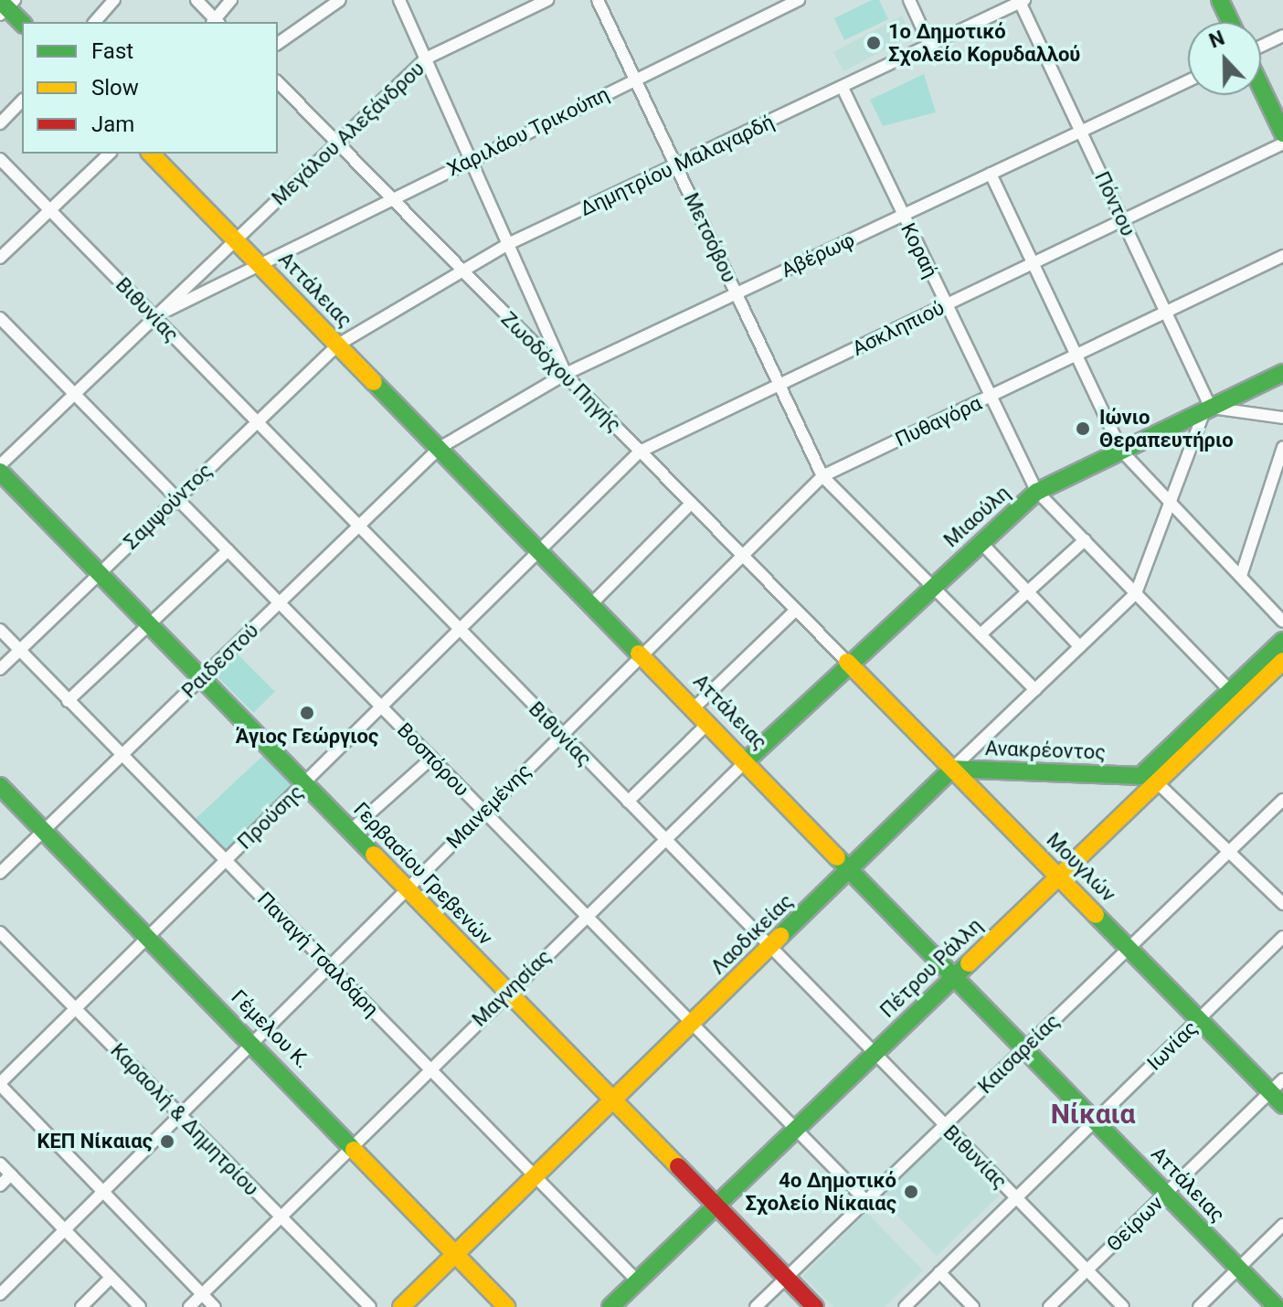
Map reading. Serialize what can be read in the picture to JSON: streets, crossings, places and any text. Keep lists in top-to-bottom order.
{
  "streets": {
    "main road": [
      "Αττάλειας",
      "Μιαούλη",
      "Ανακρέοντος",
      "Μουγλών",
      "Γερβασίου Γρεβενών",
      "Λαοδικείας",
      "Πέτρου Ράλλη",
      "Γέμελου Κ."
    ],
    "street": [
      "Χαριλάου Τρικούπη",
      "Μεγάλου Αλεξάνδρου",
      "Δημητρίου Μαλαγαρδή",
      "Πόντου",
      "Μετσόβου",
      "Κοραή",
      "Αβέρωφ",
      "Βιθυνίας",
      "Ασκληπιού",
      "Ζωοδόχου Πηγής",
      "Πυθαγόρα",
      "Σαμψούντος",
      "Ραιδεστού",
      "Βοσπόρου",
      "Μαινεμένης",
      "Προύσης",
      "Παναγή Τσαλδάρη",
      "Μαγνησίας",
      "Ιωνίας",
      "Καισαρείας",
      "Καραολή & Δημητρίου",
      "Θείρων"
    ]
  },
  "crossings": [
    ["Χαριλάου Τρικούπη", "Μεγάλου Αλεξάνδρου"],
    ["Χαριλάου Τρικούπη", "Μετσόβου"],
    ["Χαριλάου Τρικούπη", "Αττάλειας"],
    ["Χαριλάου Τρικούπη", "Βιθυνίας"],
    ["Χαριλάου Τρικούπη", "Ζωοδόχου Πηγής"],
    ["Μεγάλου Αλεξάνδρου", "Αττάλειας"],
    ["Μεγάλου Αλεξάνδρου", "Βιθυνίας"],
    ["Μεγάλου Αλεξάνδρου", "Ζωοδόχου Πηγής"],
    ["Μεγάλου Αλεξάνδρου", "Βοσπόρου"],
    ["Δημητρίου Μαλαγαρδή", "Πόντου"],
    ["Δημητρίου Μαλαγαρδή", "Μετσόβου"],
    ["Δημητρίου Μαλαγαρδή", "Κοραή"],
    ["Δημητρίου Μαλαγαρδή", "Αττάλειας"],
    ["Δημητρίου Μαλαγαρδή", "Ζωοδόχου Πηγής"],
    ["Δημητρίου Μαλαγαρδή", "Σαμψούντος"],
    ["Πόντου", "Αβέρωφ"],
    ["Πόντου", "Ασκληπιού"],
    ["Πόντου", "Πυθαγόρα"],
    ["Πόντου", "Μιαούλη"],
    ["Μετσόβου", "Αβέρωφ"],
    ["Μετσόβου", "Ασκληπιού"],
    ["Μετσόβου", "Πυθαγόρα"],
    ["Κοραή", "Αβέρωφ"],
    ["Κοραή", "Ασκληπιού"],
    ["Κοραή", "Πυθαγόρα"],
    ["Κοραή", "Μιαούλη"],
    ["Κοραή", "Ανακρέοντος"],
    ["Κοραή", "Λαοδικείας"],
    ["Αβέρωφ", "Αττάλειας"],
    ["Αβέρωφ", "Ζωοδόχου Πηγής"],
    ["Αβέρωφ", "Ραιδεστού"],
    ["Αττάλειας", "Ασκληπιού"],
    ["Αττάλειας", "Πυθαγόρα"],
    ["Αττάλειας", "Σαμψούντος"],
    ["Αττάλειας", "Μιαούλη"],
    ["Αττάλειας", "Ραιδεστού"],
    ["Αττάλειας", "Μαινεμένης"],
    ["Αττάλειας", "Προύσης"],
    ["Αττάλειας", "Λαοδικείας"],
    ["Αττάλειας", "Πέτρου Ράλλη"],
    ["Αττάλειας", "Μαγνησίας"],
    ["Αττάλειας", "Ιωνίας"],
    ["Αττάλειας", "Καισαρείας"],
    ["Αττάλειας", "Θείρων"],
    ["Βιθυνίας", "Σαμψούντος"],
    ["Βιθυνίας", "Ραιδεστού"],
    ["Βιθυνίας", "Μαινεμένης"],
    ["Βιθυνίας", "Προύσης"],
    ["Βιθυνίας", "Λαοδικείας"],
    ["Βιθυνίας", "Πέτρου Ράλλη"],
    ["Βιθυνίας", "Μαγνησίας"],
    ["Βιθυνίας", "Ιωνίας"],
    ["Βιθυνίας", "Καισαρείας"],
    ["Βιθυνίας", "Θείρων"],
    ["Ασκληπιού", "Ζωοδόχου Πηγής"],
    ["Ασκληπιού", "Προύσης"],
    ["Ζωοδόχου Πηγής", "Πυθαγόρα"],
    ["Ζωοδόχου Πηγής", "Μιαούλη"],
    ["Ζωοδόχου Πηγής", "Μουγλών"],
    ["Πυθαγόρα", "Μαινεμένης"],
    ["Σαμψούντος", "Βοσπόρου"],
    ["Σαμψούντος", "Γερβασίου Γρεβενών"],
    ["Σαμψούντος", "Παναγή Τσαλδάρη"],
    ["Μιαούλη", "Μουγλών"],
    ["Μιαούλη", "Μαγνησίας"],
    ["Ραιδεστού", "Βοσπόρου"],
    ["Ραιδεστού", "Γερβασίου Γρεβενών"],
    ["Ραιδεστού", "Παναγή Τσαλδάρη"],
    ["Ραιδεστού", "Γέμελου Κ."],
    ["Ανακρέοντος", "Μουγλών"],
    ["Ανακρέοντος", "Λαοδικείας"],
    ["Βοσπόρου", "Μαινεμένης"],
    ["Βοσπόρου", "Προύσης"],
    ["Βοσπόρου", "Λαοδικείας"],
    ["Βοσπόρου", "Πέτρου Ράλλη"],
    ["Βοσπόρου", "Μαγνησίας"],
    ["Βοσπόρου", "Καισαρείας"],
    ["Μαινεμένης", "Γερβασίου Γρεβενών"],
    ["Μαινεμένης", "Παναγή Τσαλδάρη"],
    ["Μαινεμένης", "Γέμελου Κ."],
    ["Μαινεμένης", "Καραολή & Δημητρίου"],
    ["Προύσης", "Γερβασίου Γρεβενών"],
    ["Προύσης", "Παναγή Τσαλδάρη"],
    ["Προύσης", "Γέμελου Κ."],
    ["Προύσης", "Καραολή & Δημητρίου"],
    ["Μουγλών", "Λαοδικείας"],
    ["Μουγλών", "Πέτρου Ράλλη"],
    ["Μουγλών", "Ιωνίας"],
    ["Μουγλών", "Καισαρείας"],
    ["Μουγλών", "Θείρων"],
    ["Γερβασίου Γρεβενών", "Λαοδικείας"],
    ["Γερβασίου Γρεβενών", "Πέτρου Ράλλη"],
    ["Γερβασίου Γρεβενών", "Μαγνησίας"],
    ["Γερβασίου Γρεβενών", "Καισαρείας"],
    ["Λαοδικείας", "Παναγή Τσαλδάρη"],
    ["Λαοδικείας", "Γέμελου Κ."],
    ["Παναγή Τσαλδάρη", "Πέτρου Ράλλη"],
    ["Παναγή Τσαλδάρη", "Μαγνησίας"],
    ["Μαγνησίας", "Γέμελου Κ."],
    ["Μαγνησίας", "Καραολή & Δημητρίου"]
  ],
  "districts": ["Νίκαια"],
  "places": [
    "1o Δημοτικό Σχολείο Κορυδαλλού",
    "Ιώνιο Θεραπευτήριο",
    "Άγιος Γεώργιος",
    "ΚΕΠ Νίκαιας",
    "4ο Δημοτικό Σχολείο Νίκαιας"
  ],
  "legend": ["Fast", "Slow", "Jam"],
  "north": "top"
}
